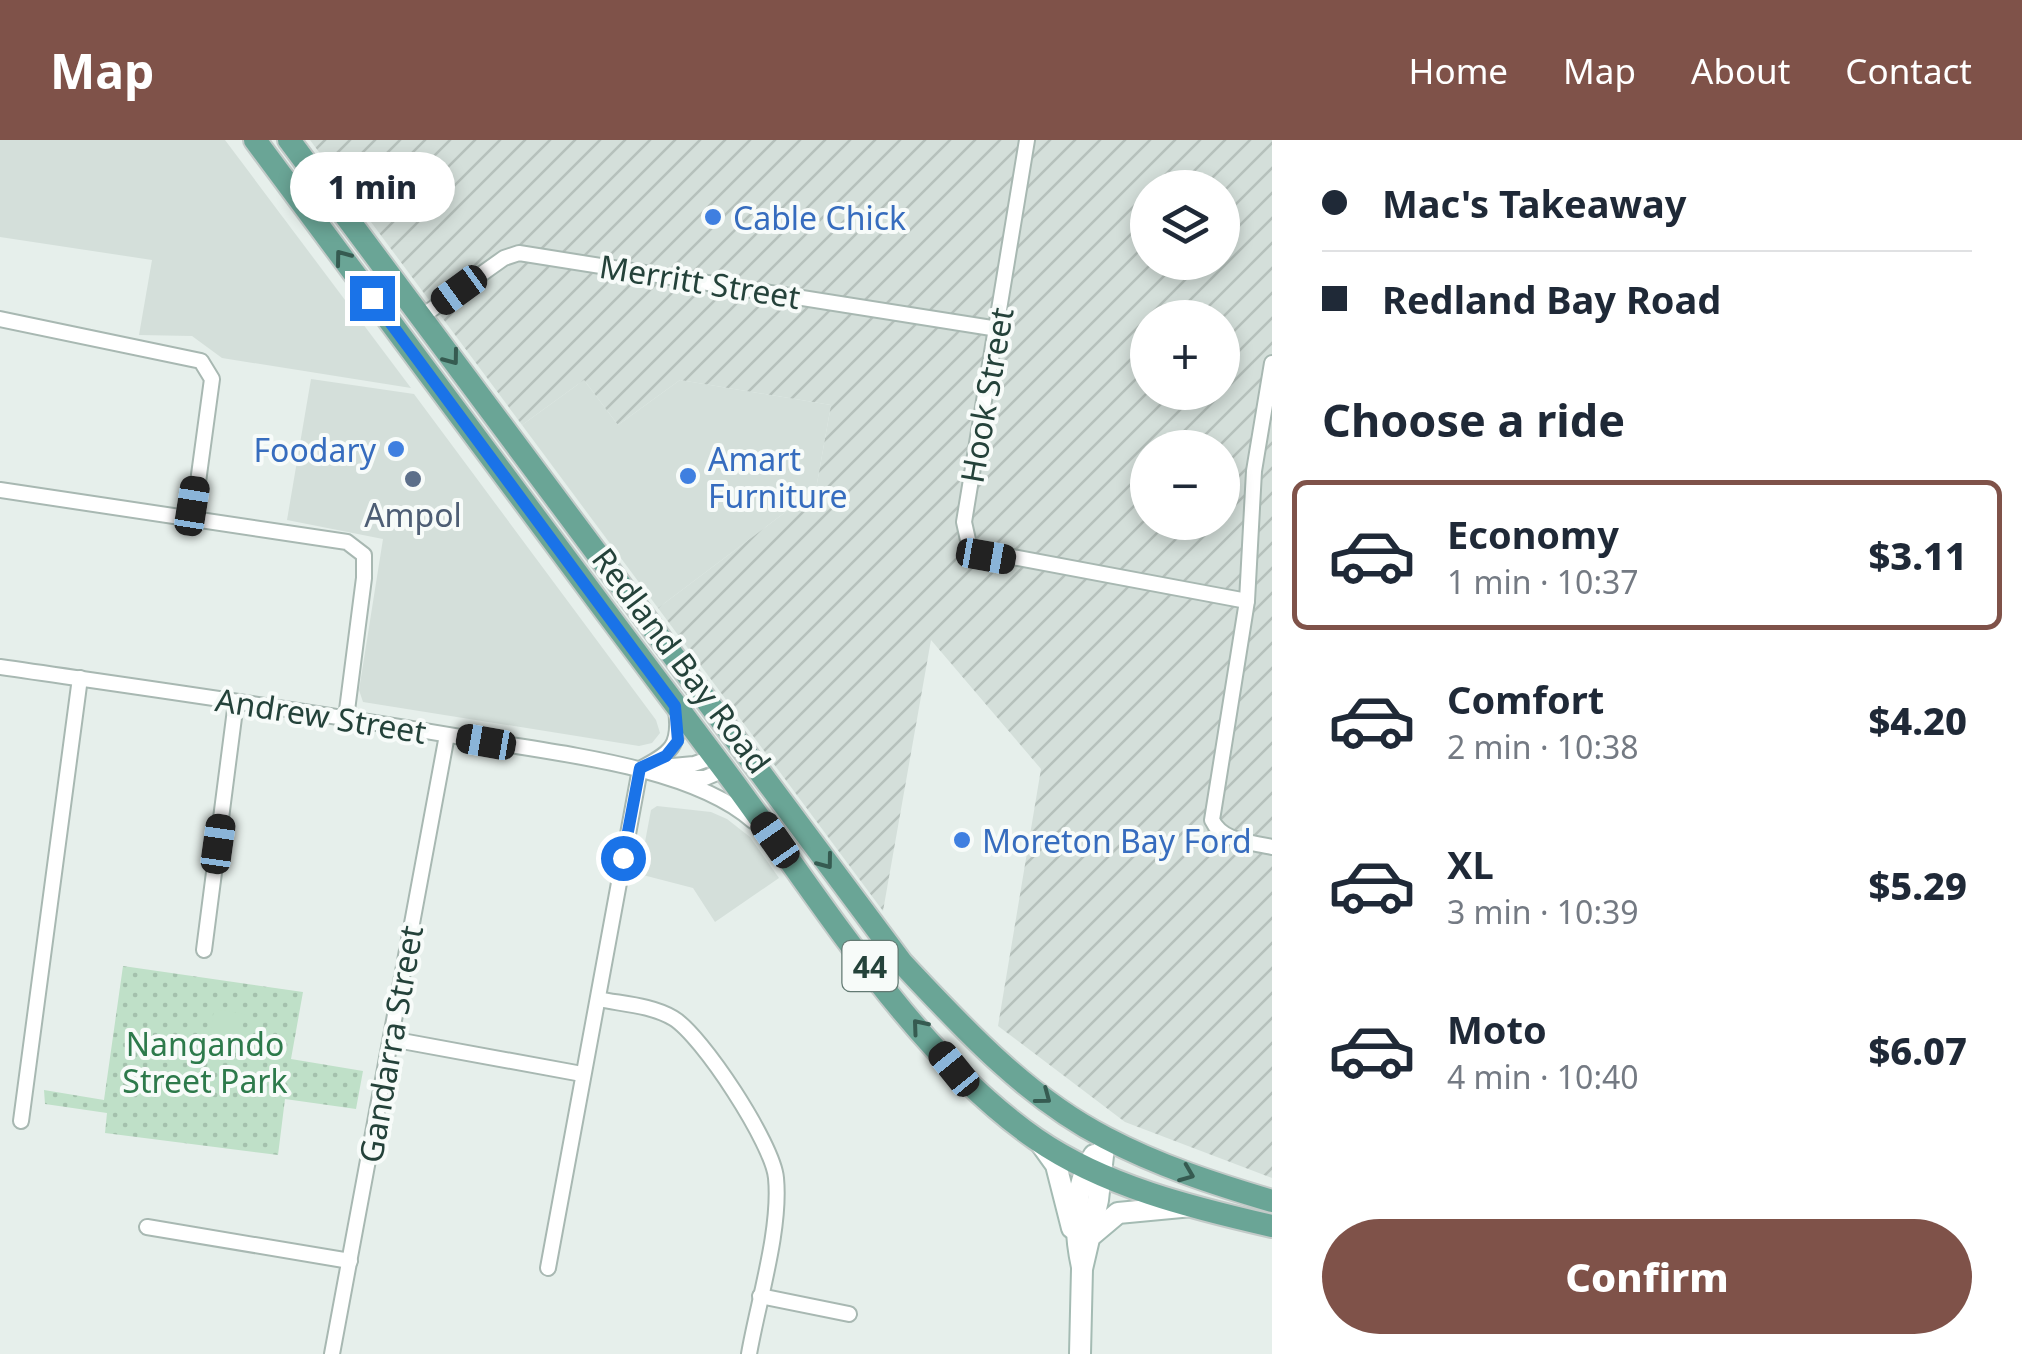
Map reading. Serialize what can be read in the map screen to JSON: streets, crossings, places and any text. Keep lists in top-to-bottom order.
{
  "streets": {
    "main road": ["Redland Bay Road", "44"],
    "street": [
      "Merritt Street",
      "Hook Street",
      "Andrew Street",
      "Gandarra Street"
    ]
  },
  "crossings": [
    ["Merritt Street", "Hook Street"],
    ["Merritt Street", "Redland Bay Road"],
    ["Redland Bay Road", "Andrew Street"],
    ["Andrew Street", "Gandarra Street"]
  ],
  "parks": ["Nangando Street Park"],
  "places": [
    "Cable Chick",
    "Foodary",
    "Amart Furniture",
    "Ampol",
    "Moreton Bay Ford"
  ],
  "page": {
    "header": "Map",
    "nav": [
      "Home",
      "Map",
      "About",
      "Contact"
    ],
    "banner": ["Mac's Takeaway", "Redland Bay Road"],
    "bubble": "1 min",
    "map_buttons": ["+", "−"],
    "heading": "Choose a ride",
    "list": [
      {
        "name": "Economy",
        "note": "1 min · 10:37",
        "value": "$3.11"
      },
      {
        "name": "Comfort",
        "note": "2 min · 10:38",
        "value": "$4.20"
      },
      {
        "name": "XL",
        "note": "3 min · 10:39",
        "value": "$5.29"
      },
      {
        "name": "Moto",
        "note": "4 min · 10:40",
        "value": "$6.07"
      }
    ],
    "buttons": "Confirm"
  }
}
